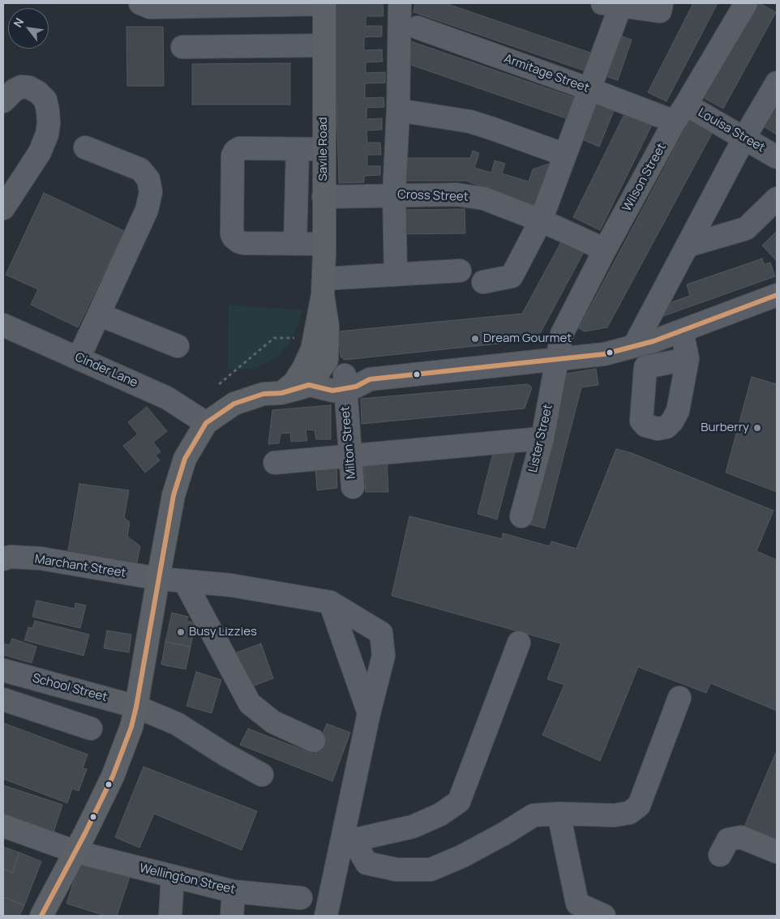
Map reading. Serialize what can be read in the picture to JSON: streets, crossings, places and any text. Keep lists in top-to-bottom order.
{
  "streets": {
    "main road": ["Savile Road"],
    "street": [
      "Armitage Street",
      "Louisa Street",
      "Wilson Street",
      "Cross Street",
      "Cinder Lane",
      "Lister Street",
      "Milton Street",
      "Marchant Street",
      "School Street",
      "Wellington Street"
    ]
  },
  "crossings": [
    ["Armitage Street", "Louisa Street"],
    ["Armitage Street", "Wilson Street"],
    ["Louisa Street", "Wilson Street"],
    ["Savile Road", "Cross Street"],
    ["Savile Road", "Cinder Lane"],
    ["Wilson Street", "Cross Street"],
    ["Wilson Street", "Lister Street"]
  ],
  "places": ["Dream Gourmet", "Burberry", "Busy Lizzies"],
  "north": "top left"
}
